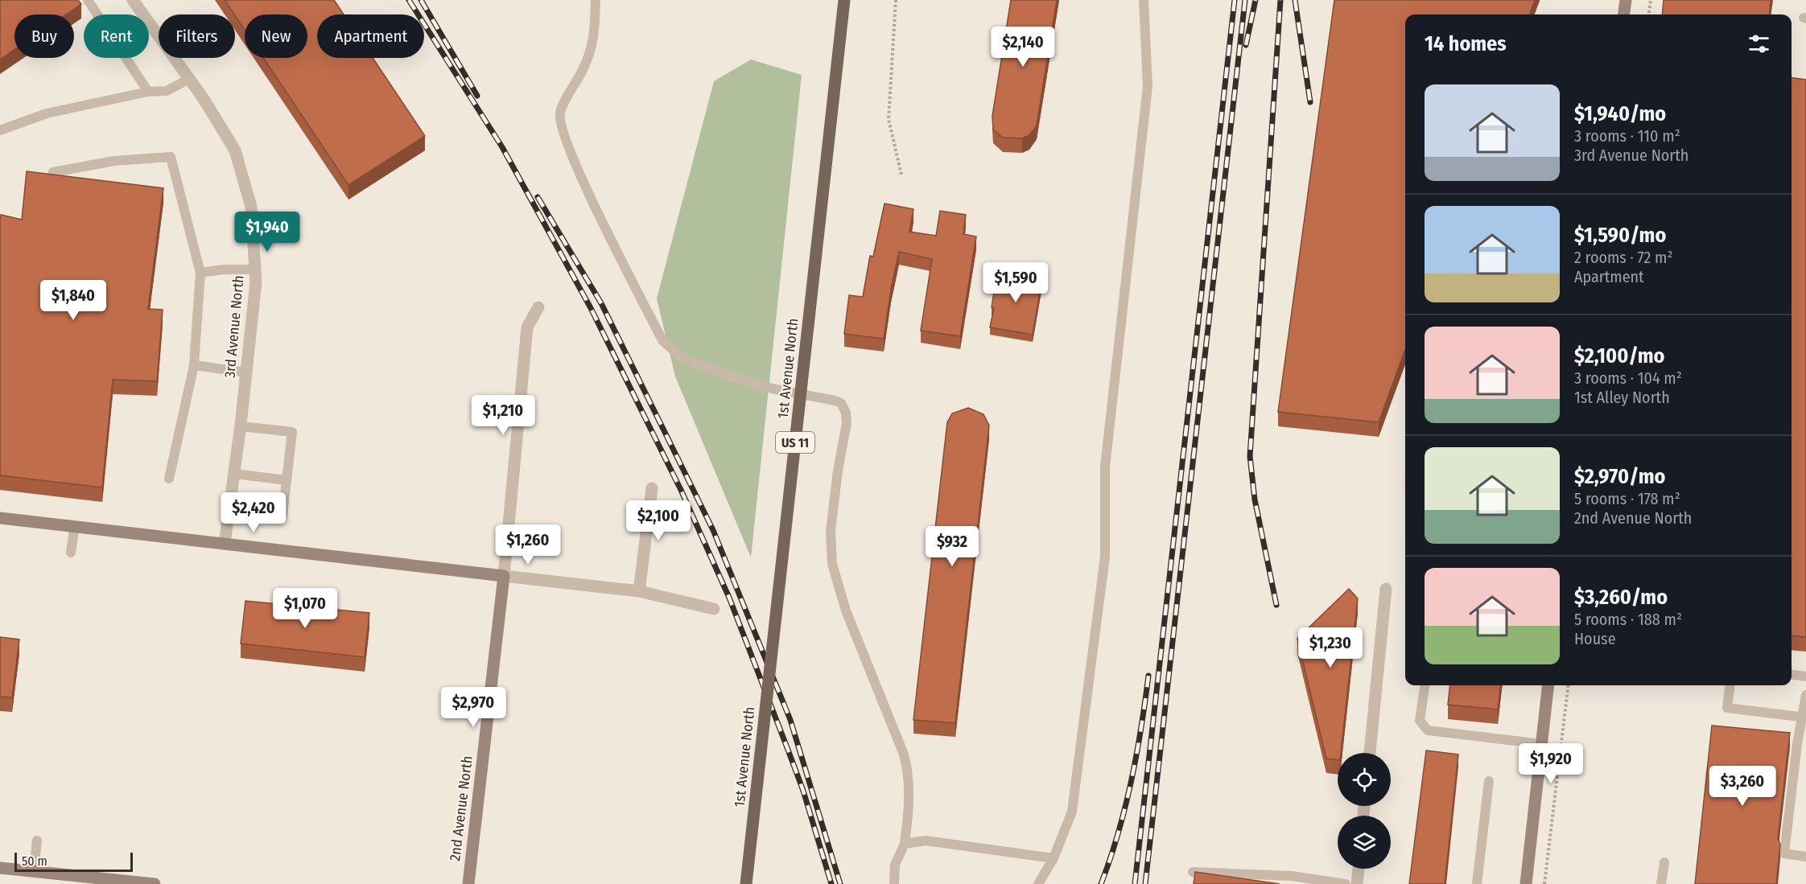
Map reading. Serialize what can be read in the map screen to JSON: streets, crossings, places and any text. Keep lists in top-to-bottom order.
{
  "streets": {
    "main road": ["1st Avenue North", "US 11"],
    "street": ["3rd Avenue North", "2nd Avenue North"]
  },
  "scale_bar": "50 m",
  "page": {
    "chip": [
      "Buy",
      "Rent",
      "Filters",
      "New",
      "Apartment"
    ],
    "heading": "14 homes",
    "price": [
      "$2,140",
      "$1,940",
      "$1,590",
      "$1,840",
      "$1,210",
      "$2,420",
      "$2,100",
      "$1,260",
      "$932",
      "$1,070",
      "$1,230",
      "$2,970",
      "$1,920",
      "$3,260"
    ],
    "list": [
      {
        "name": "$1,940/mo",
        "note": "3 rooms · 110 m² · 3rd Avenue North"
      },
      {
        "name": "$1,590/mo",
        "note": "2 rooms · 72 m² · Apartment"
      },
      {
        "name": "$2,100/mo",
        "note": "3 rooms · 104 m² · 1st Alley North"
      },
      {
        "name": "$2,970/mo",
        "note": "5 rooms · 178 m² · 2nd Avenue North"
      },
      {
        "name": "$3,260/mo",
        "note": "5 rooms · 188 m² · House"
      }
    ],
    "scale": "50 m"
  }
}
